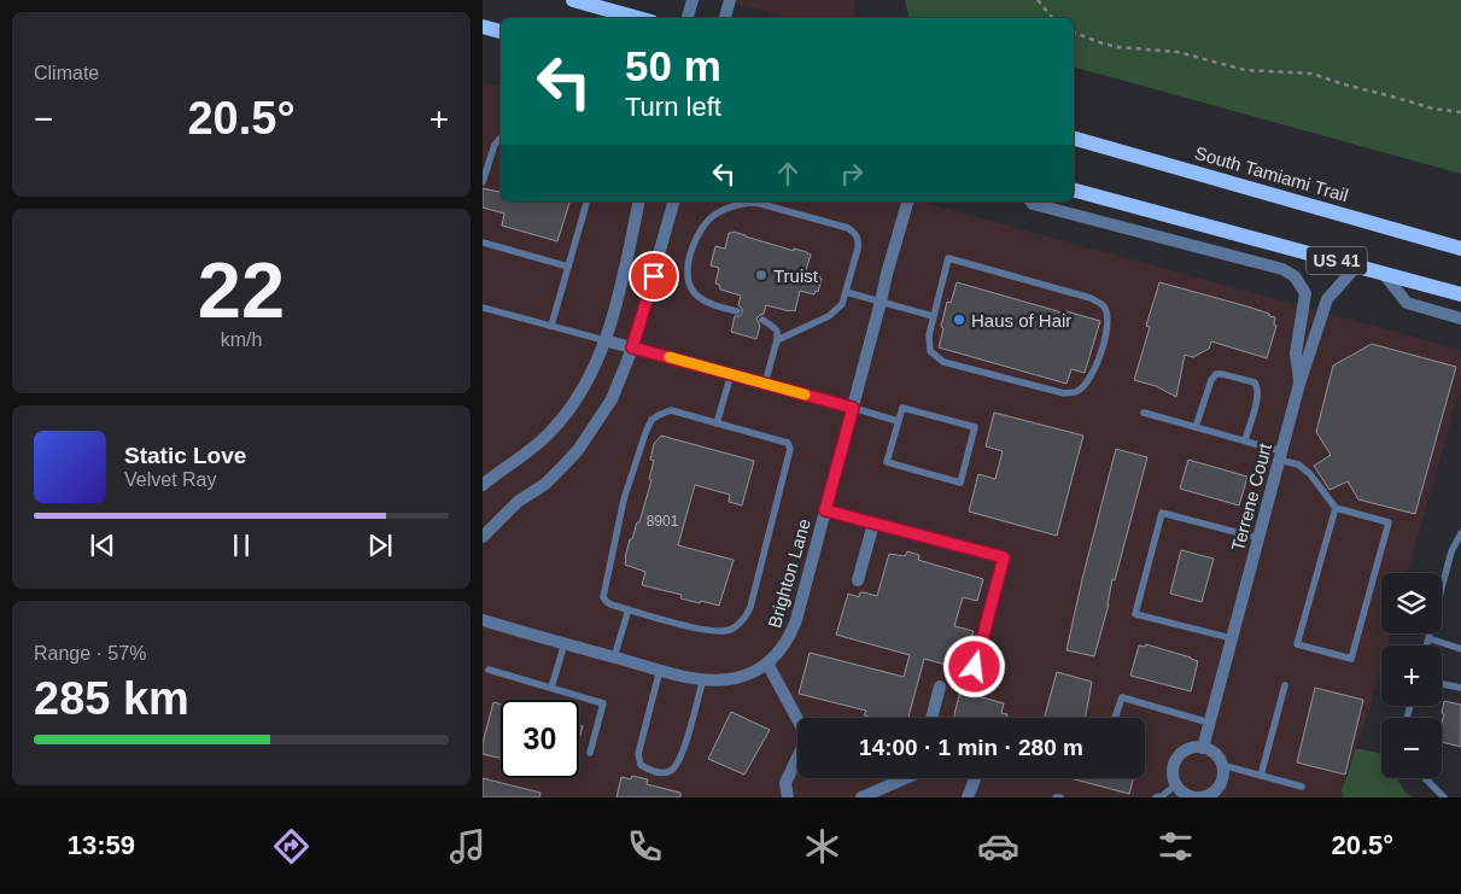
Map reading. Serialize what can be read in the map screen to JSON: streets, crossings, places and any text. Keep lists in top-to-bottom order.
{
  "streets": {
    "main road": ["South Tamiami Trail", "US 41"],
    "street": ["Terrene Court", "Brighton Lane"]
  },
  "crossings": [
    ["US 41", "Terrene Court"]
  ],
  "places": ["Truist", "Haus of Hair"],
  "house_numbers": ["8901"],
  "page": {
    "tile": [
      "Climate",
      ["22", "km/h"],
      ["Range · 57%", "285 km"]
    ],
    "turn": ["50 m", "Turn left"],
    "heat": ["−", "20.5°", "+"],
    "song": ["Static Love", "Velvet Ray"],
    "map_buttons": ["+", "−"],
    "limit": "30",
    "trip": "14:00 · 1 min · 280 m",
    "tabs": ["13:59", "20.5°"]
  }
}
